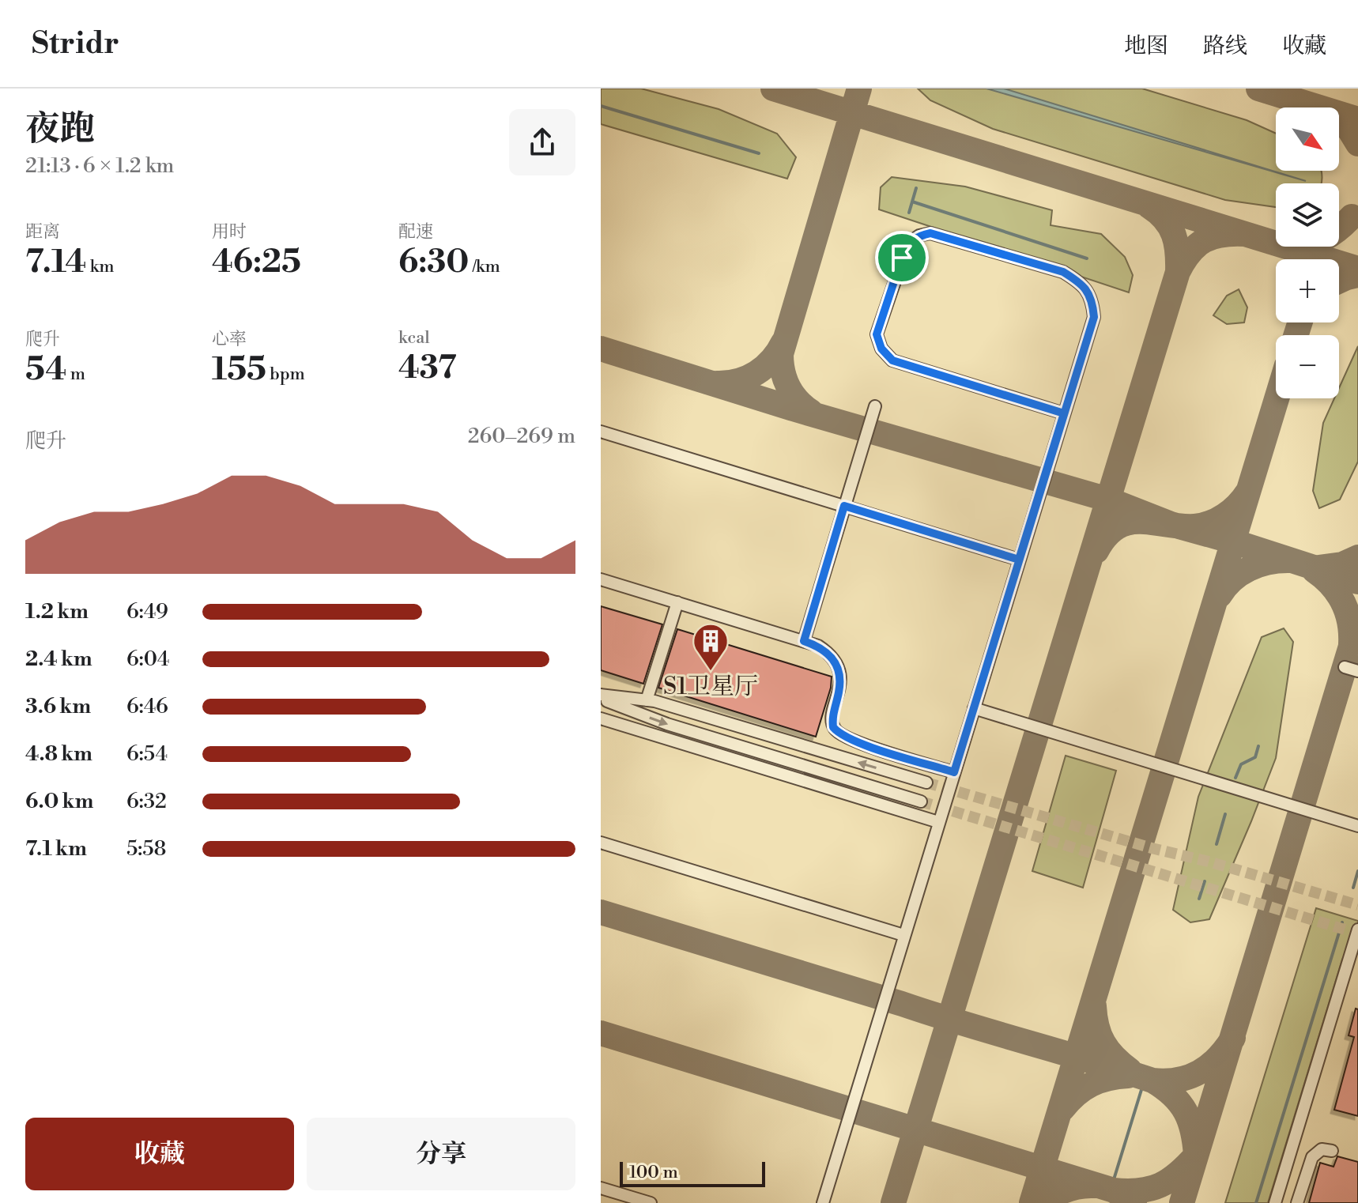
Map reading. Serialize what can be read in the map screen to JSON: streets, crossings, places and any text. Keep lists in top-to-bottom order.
{
  "places": {
    "building": ["S1卫星厅"]
  },
  "scale_bar": "100 m",
  "north": "bottom right",
  "page": {
    "header": "Stridr",
    "nav": ["地图", "路线", "收藏"],
    "heading": ["夜跑", "21:13 · 6 × 1.2 km"],
    "map_buttons": ["+", "−"],
    "stats": [
      ["距离", "7.14 km"],
      ["用时", "46:25"],
      ["配速", "6:30 /km"],
      ["爬升", "54 m"],
      ["心率", "155 bpm"],
      ["kcal", "437"]
    ],
    "chart": ["爬升", "260–269 m"],
    "list": [
      {
        "name": "1.2 km",
        "note": "6:49"
      },
      {
        "name": "2.4 km",
        "note": "6:04"
      },
      {
        "name": "3.6 km",
        "note": "6:46"
      },
      {
        "name": "4.8 km",
        "note": "6:54"
      },
      {
        "name": "6.0 km",
        "note": "6:32"
      },
      {
        "name": "7.1 km",
        "note": "5:58"
      }
    ],
    "buttons": ["收藏", "分享"],
    "scale": "100 m"
  }
}
